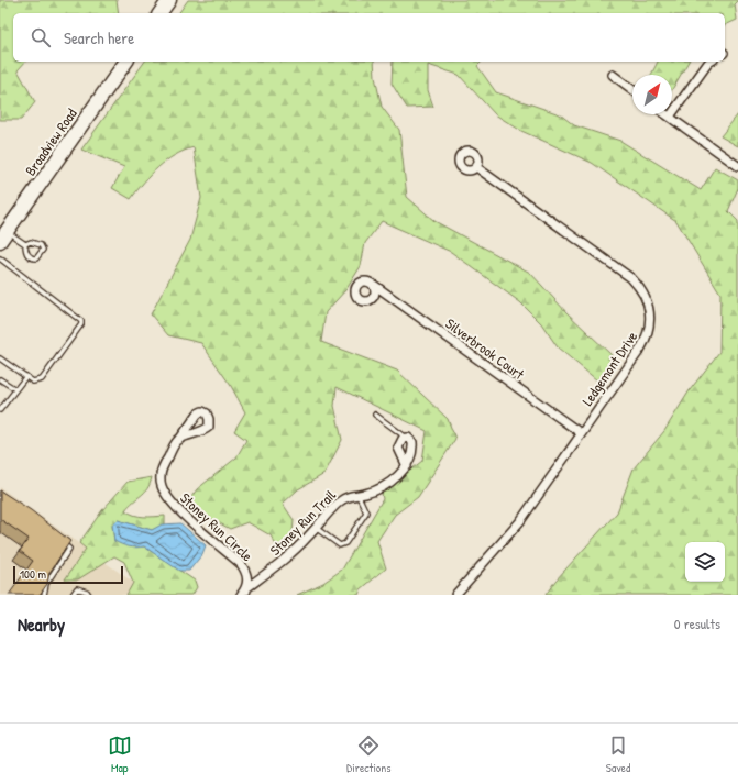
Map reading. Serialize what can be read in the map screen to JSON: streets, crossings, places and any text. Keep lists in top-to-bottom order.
{
  "streets": {
    "main road": ["Broadview Road"],
    "street": [
      "Silverbrook Court",
      "Ledgemont Drive",
      "Stoney Run Trail",
      "Stoney Run Circle"
    ]
  },
  "crossings": [
    ["Silverbrook Court", "Ledgemont Drive"],
    ["Stoney Run Trail", "Stoney Run Circle"]
  ],
  "scale_bar": "100 m",
  "north": "top right",
  "page": {
    "search": "Search here",
    "scale": "100 m",
    "heading": ["Nearby", "0 results"],
    "nav": ["Map", "Directions", "Saved"]
  }
}
